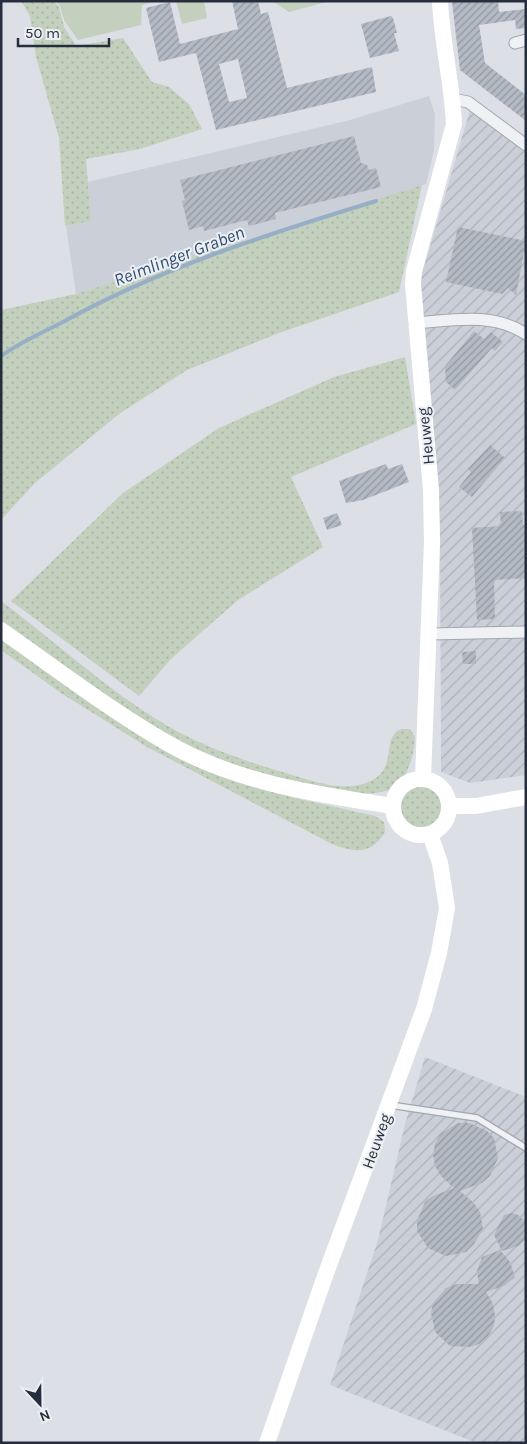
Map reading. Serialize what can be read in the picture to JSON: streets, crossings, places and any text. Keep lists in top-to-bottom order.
{
  "streets": {
    "street": ["Heuweg"]
  },
  "water": ["Reimlinger Graben"],
  "scale_bar": "50 m",
  "north": "bottom"
}
